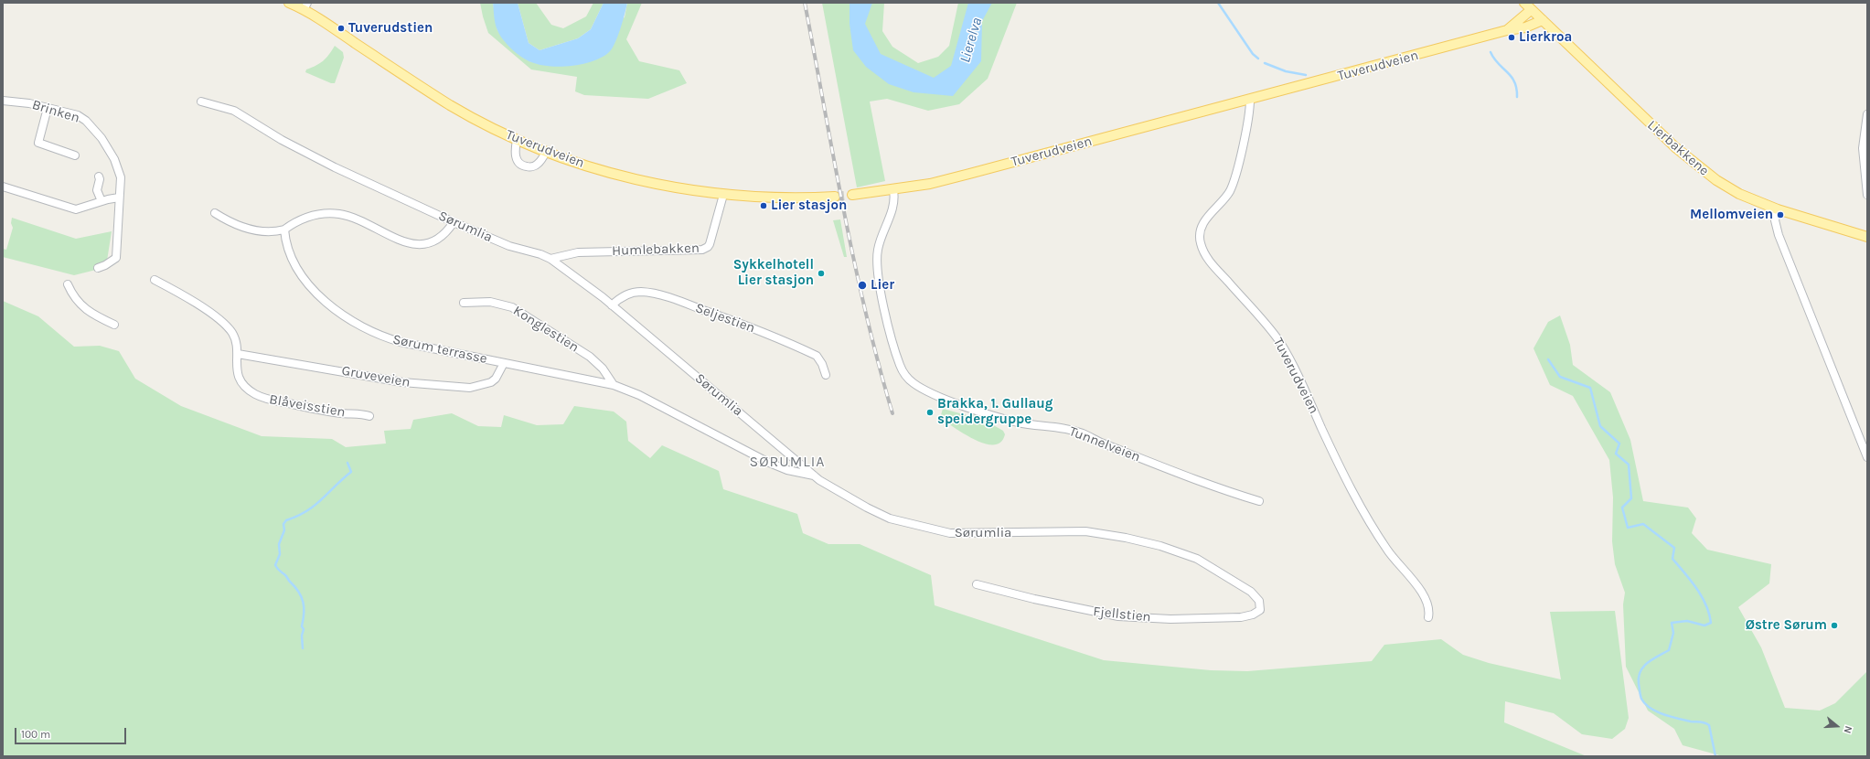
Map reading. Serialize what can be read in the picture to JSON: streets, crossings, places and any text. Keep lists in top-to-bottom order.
{
  "streets": {
    "main road": ["Tuverudveien", "Lierbakkene"],
    "street": [
      "Brinken",
      "Sørumlia",
      "Humlebakken",
      "Seljestien",
      "Konglestien",
      "Sørum terrasse",
      "Gruveveien",
      "Blåveisstien",
      "Tunnelveien",
      "Fjellstien"
    ]
  },
  "crossings": [
    ["Tuverudveien", "Lierbakkene"],
    ["Tuverudveien", "Humlebakken"],
    ["Tuverudveien", "Tunnelveien"],
    ["Sørumlia", "Humlebakken"],
    ["Sørumlia", "Seljestien"],
    ["Sørumlia", "Sørum terrasse"],
    ["Sørumlia", "Fjellstien"],
    ["Konglestien", "Sørum terrasse"],
    ["Sørum terrasse", "Gruveveien"],
    ["Gruveveien", "Blåveisstien"]
  ],
  "districts": ["SØRUMLIA"],
  "water": ["Lierelva"],
  "places": [
    "Tuverudstien",
    "Lierkroa",
    "Lier stasjon",
    "Mellomveien",
    "Sykkelhotell Lier stasjon",
    "Lier",
    "Brakka, 1. Gullaug speidergruppe",
    "Østre Sørum"
  ],
  "scale_bar": "100 m",
  "north": "right"
}
